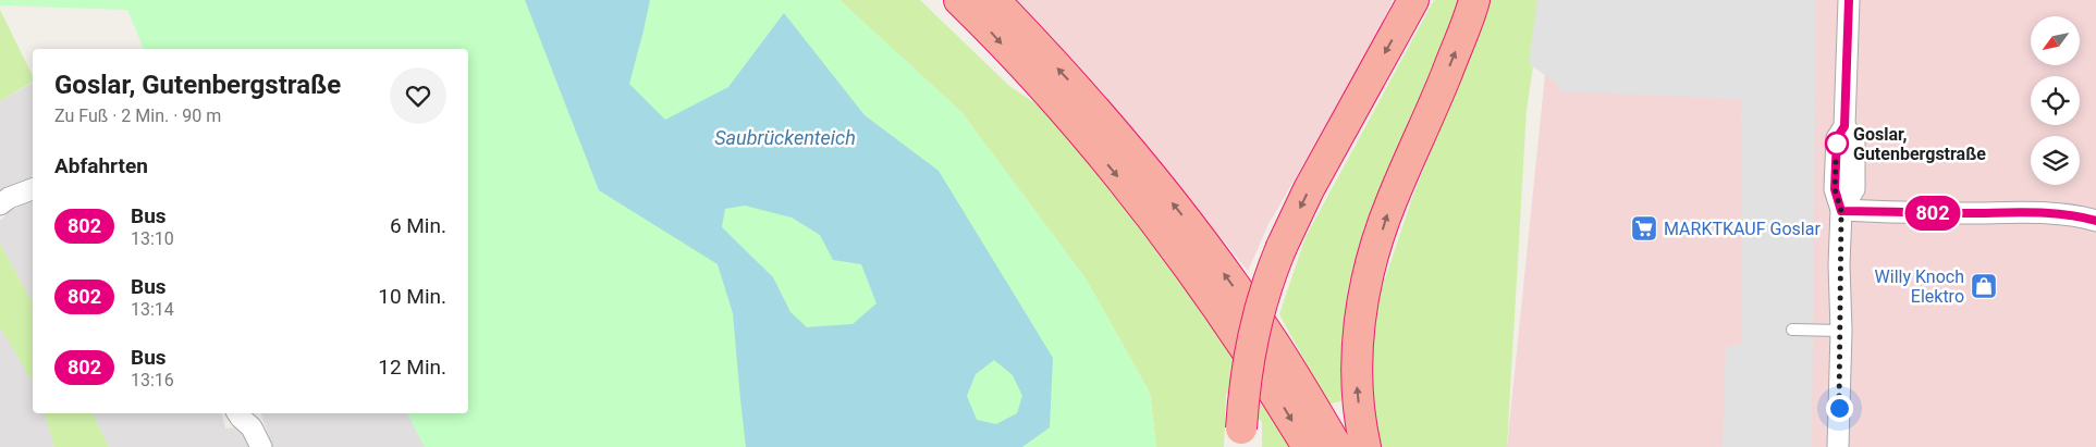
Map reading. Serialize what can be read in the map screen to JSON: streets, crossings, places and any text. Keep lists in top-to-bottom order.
{
  "water": ["Saubrückenteich"],
  "places": {
    "other": ["Goslar, Gutenbergstraße"],
    "supermarket": ["MARKTKAUF Goslar"],
    "shop": ["Willy Knoch Elektro"]
  },
  "lines": ["bus line 802"],
  "north": "bottom left",
  "page": {
    "on_map": "802",
    "heading": [
      ["Goslar, Gutenbergstraße", "Zu Fuß · 2 Min. · 90 m"],
      "Abfahrten"
    ],
    "list": [
      {
        "mark": "802",
        "name": "Bus",
        "note": "13:10",
        "value": "6 Min."
      },
      {
        "mark": "802",
        "name": "Bus",
        "note": "13:14",
        "value": "10 Min."
      },
      {
        "mark": "802",
        "name": "Bus",
        "note": "13:16",
        "value": "12 Min."
      }
    ]
  }
}
